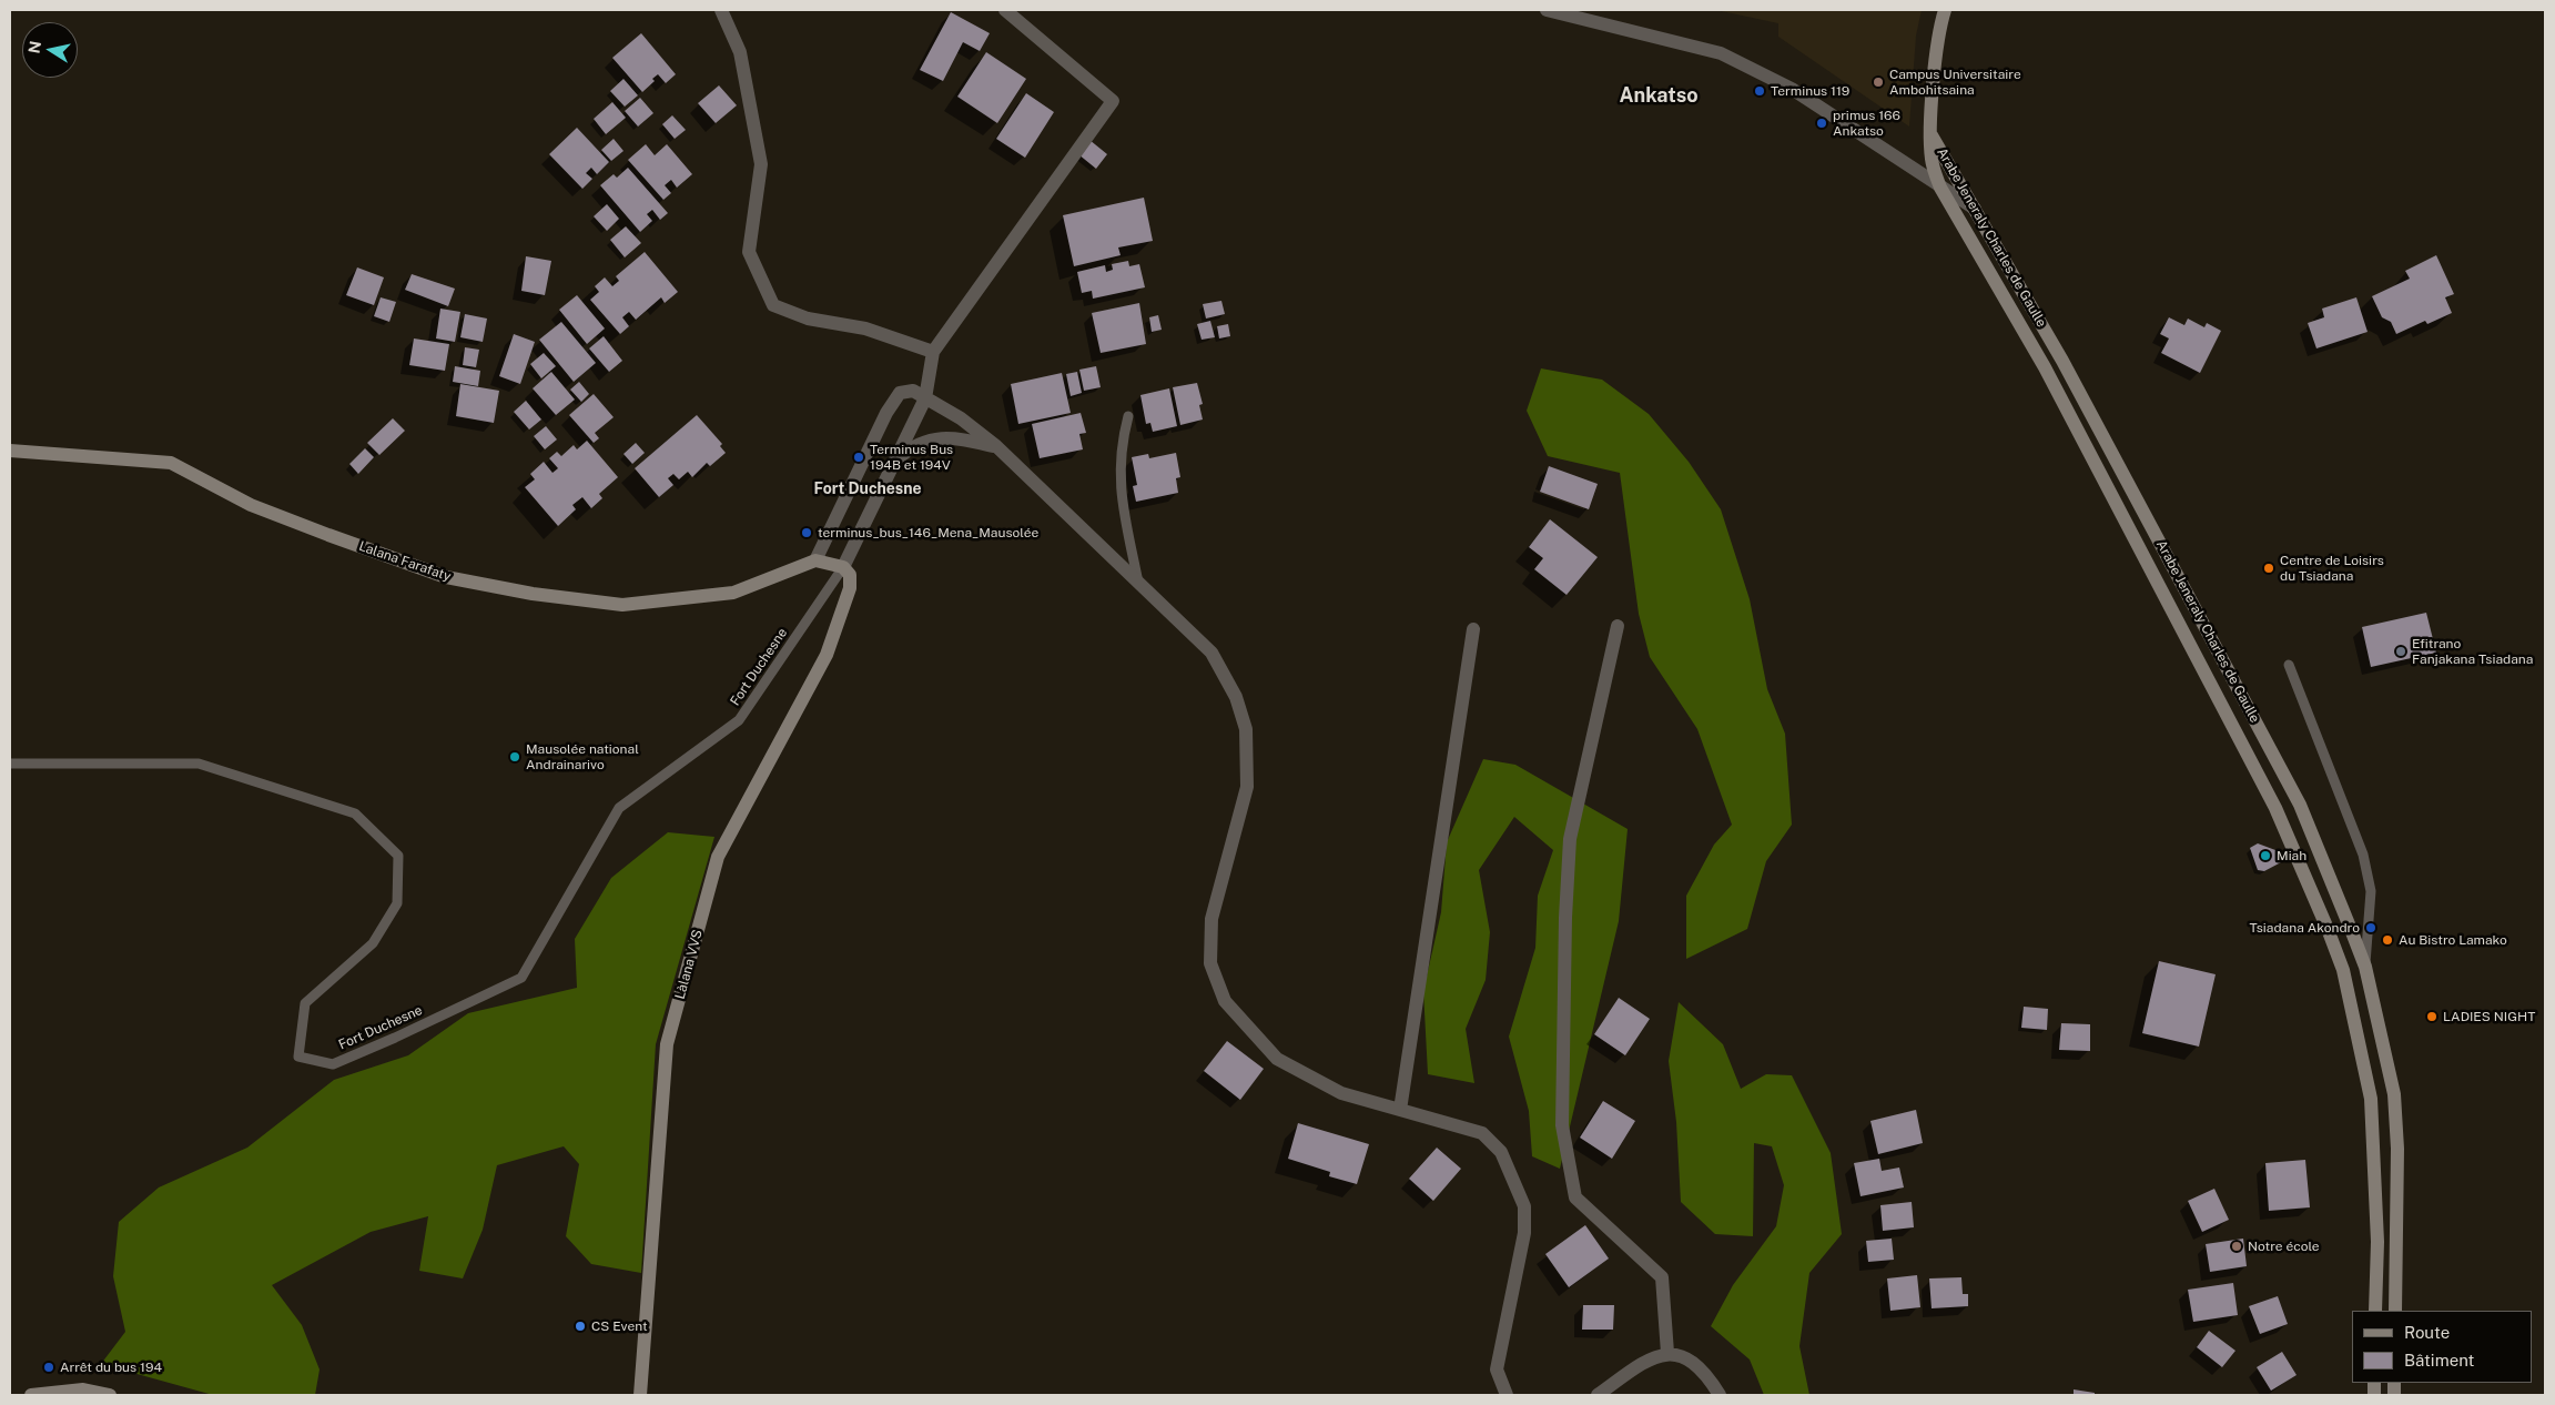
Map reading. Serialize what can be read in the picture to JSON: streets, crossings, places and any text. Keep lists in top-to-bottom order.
{
  "streets": {
    "street": ["Arabe Jeneraly Charles de Gaulle", "Lalana Farafaty", "Làlana VVS"],
    "lane": ["Fort Duchesne"]
  },
  "crossings": [
    ["Fort Duchesne", "Làlana VVS"]
  ],
  "districts": ["Ankatso", "Fort Duchesne"],
  "places": [
    "Campus Universitaire Ambohitsaina",
    "Terminus 119",
    "primus 166 Ankatso",
    "Terminus Bus 194B et 194V",
    "terminus_bus_146_Mena_Mausolée",
    "Centre de Loisirs du Tsiadana",
    "Efitrano Fanjakana Tsiadana",
    "Mausolée national Andrainarivo",
    "Miah",
    "Tsiadana Akondro",
    "Au Bistro Lamako",
    "LADIES NIGHT",
    "Notre école",
    "CS Event",
    "Arrêt du bus 194"
  ],
  "legend": ["Route", "Bâtiment"],
  "north": "left"
}
